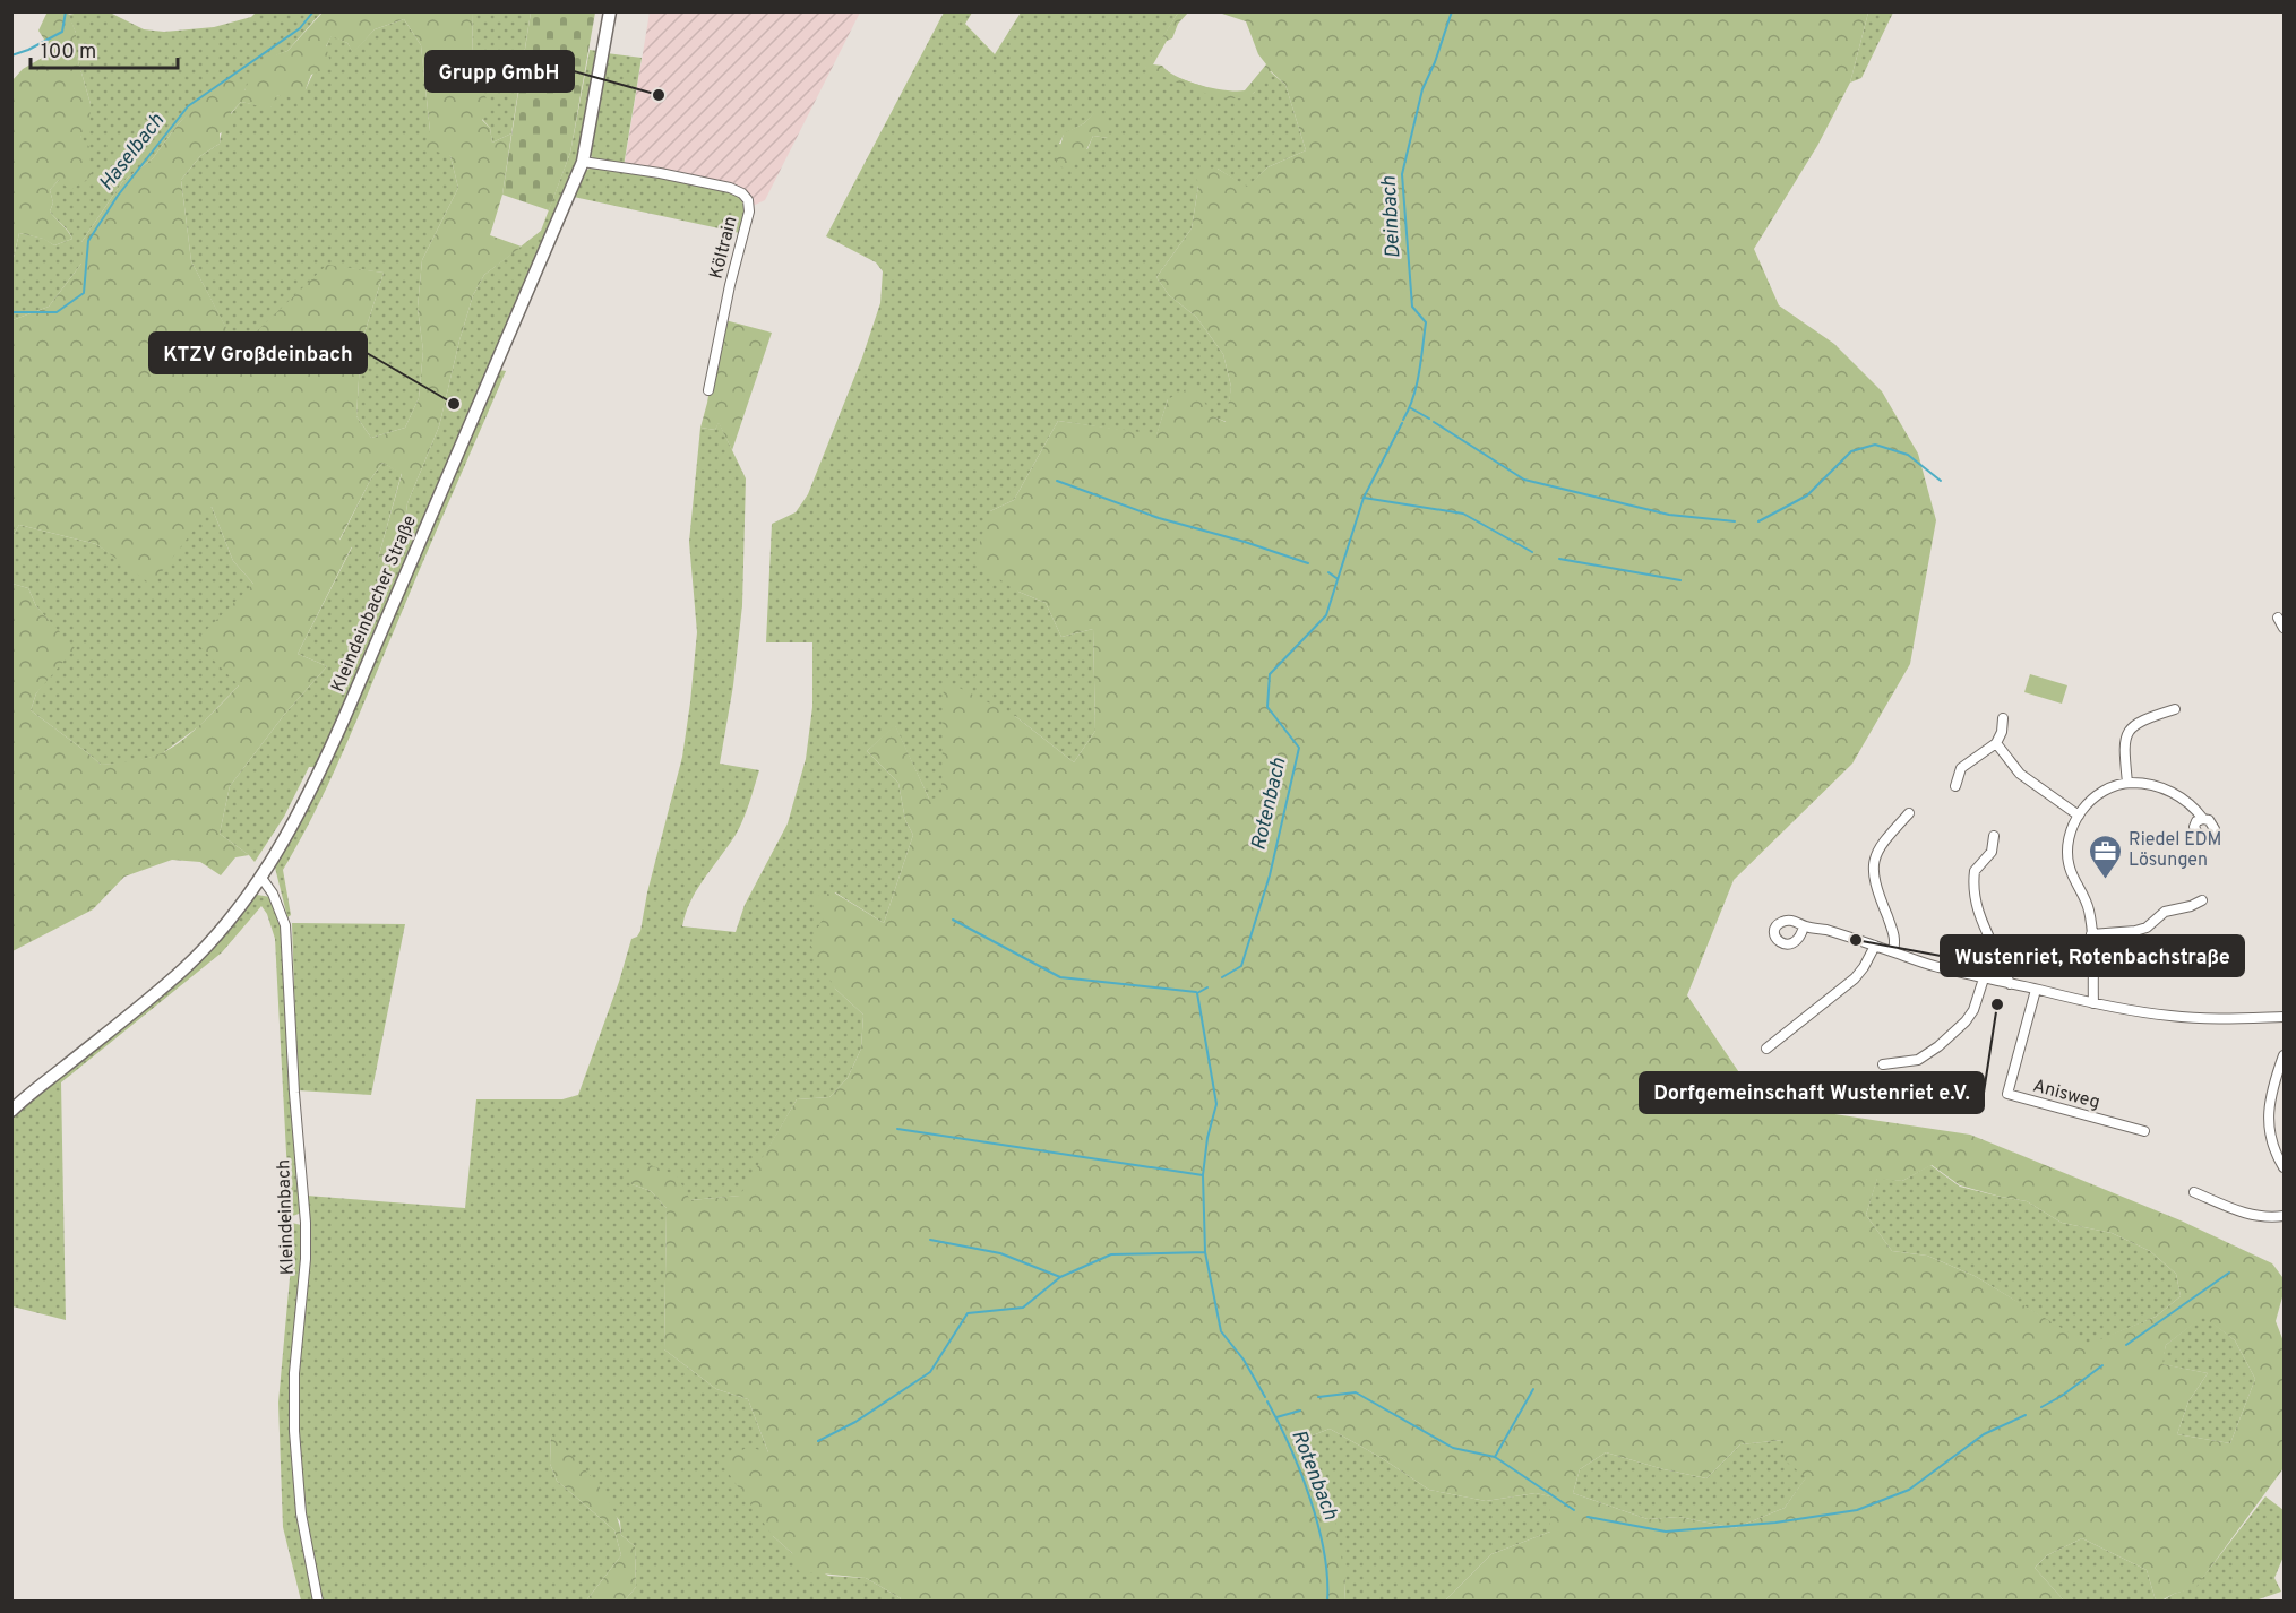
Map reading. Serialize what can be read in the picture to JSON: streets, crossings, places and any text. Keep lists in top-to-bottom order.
{
  "streets": {
    "street": [
      "Költrain",
      "Kleindeinbacher Straße",
      "Anisweg",
      "Kleindeinbach"
    ]
  },
  "crossings": [
    ["Költrain", "Kleindeinbacher Straße"],
    ["Kleindeinbacher Straße", "Kleindeinbach"]
  ],
  "water": ["Haselbach", "Deinbach", "Rotenbach"],
  "places": {
    "other": [
      "Grupp GmbH",
      "KTZV Großdeinbach",
      "Wustenriet, Rotenbachstraße",
      "Dorfgemeinschaft Wustenriet e.V."
    ],
    "office": ["Riedel EDM Lösungen"]
  },
  "scale_bar": "100 m"
}
